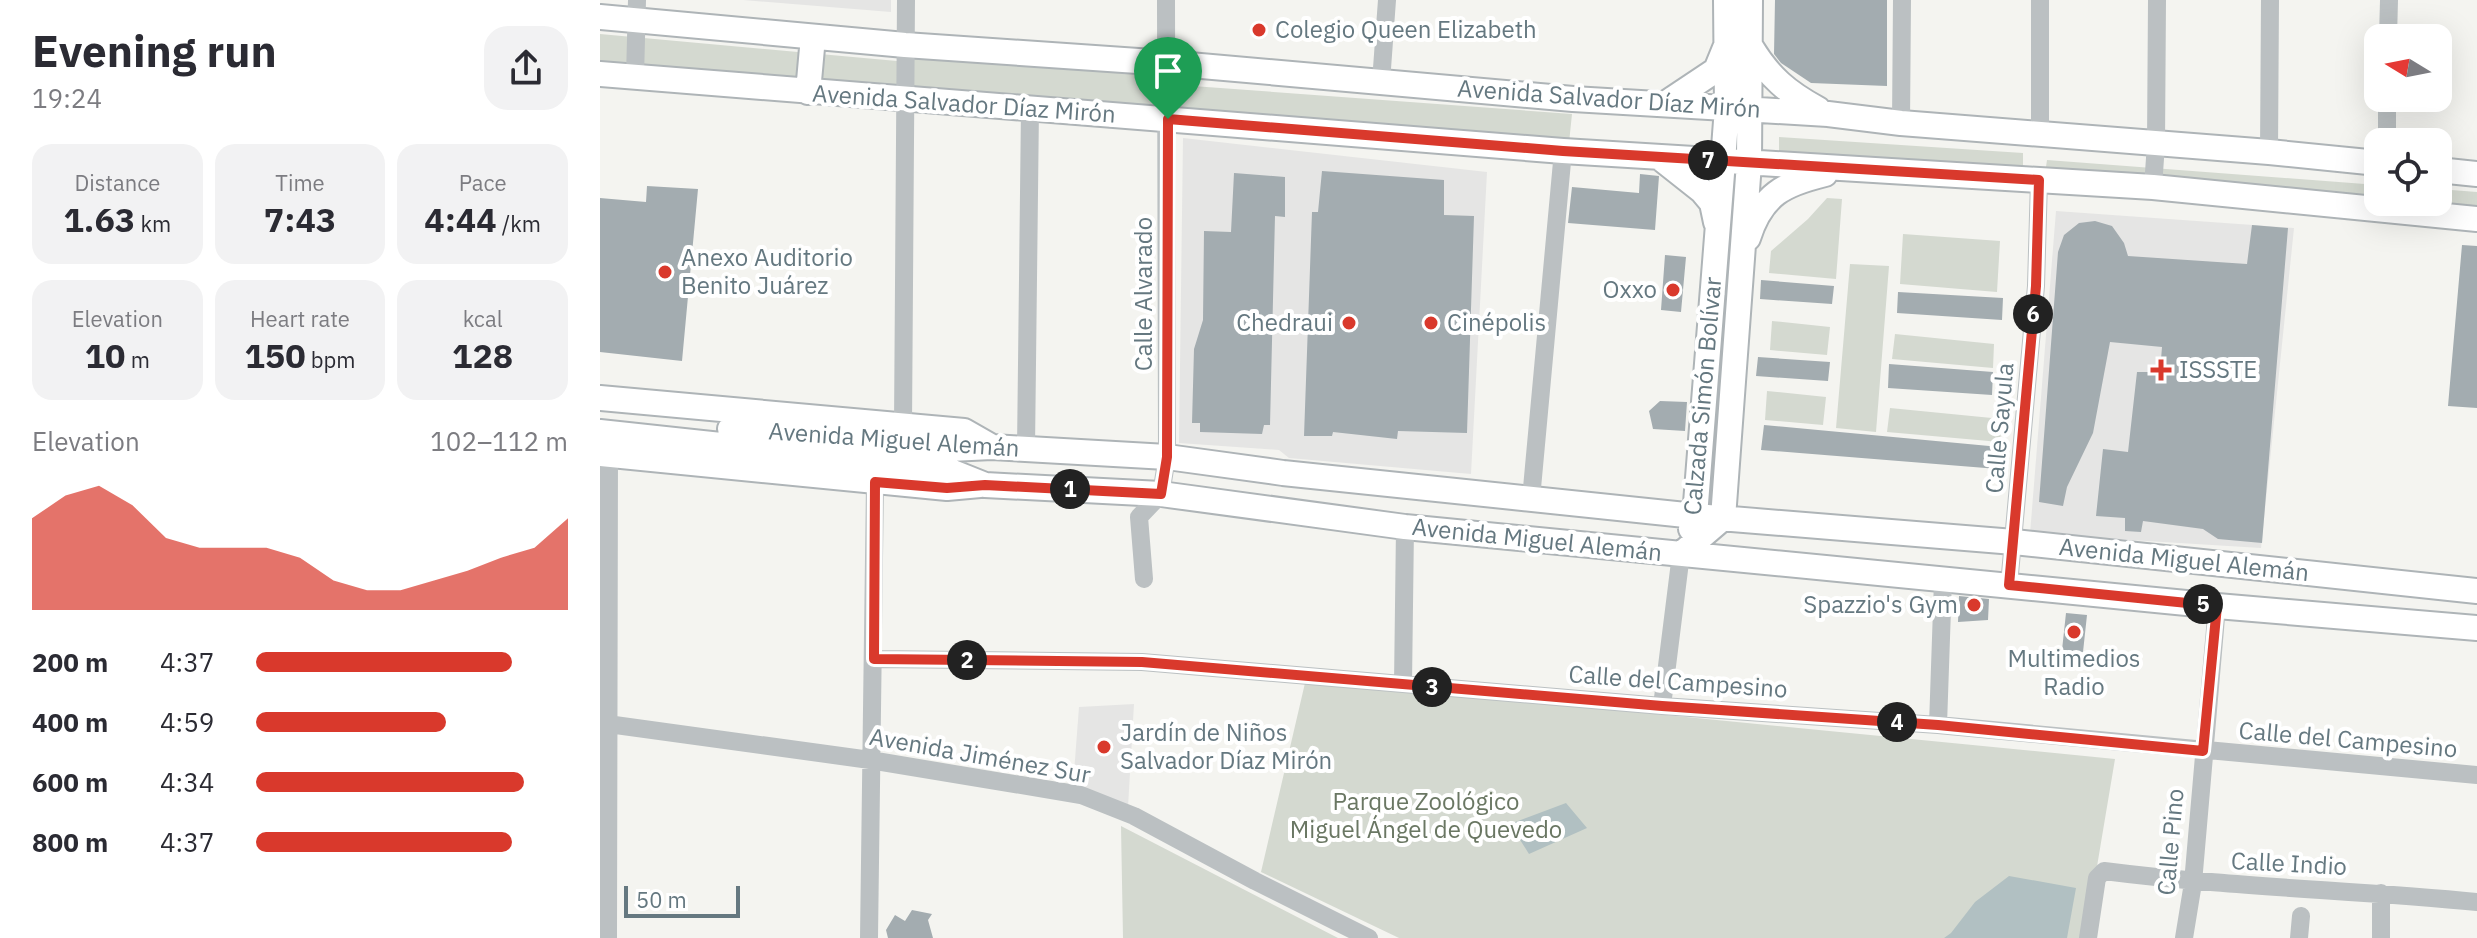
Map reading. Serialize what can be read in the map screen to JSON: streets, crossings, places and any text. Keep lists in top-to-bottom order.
{
  "streets": {
    "main road": ["Avenida Salvador Díaz Mirón", "Calzada Simón Bolívar", "Avenida Miguel Alemán"],
    "street": [
      "Calle Alvarado",
      "Calle Sayula",
      "Calle del Campesino",
      "Avenida Jiménez Sur",
      "Calle Pino",
      "Calle Indio"
    ]
  },
  "crossings": [
    ["Avenida Salvador Díaz Mirón", "Calle Alvarado"],
    ["Avenida Salvador Díaz Mirón", "Calzada Simón Bolívar"],
    ["Avenida Salvador Díaz Mirón", "Calle Sayula"],
    ["Calle Alvarado", "Avenida Miguel Alemán"],
    ["Calzada Simón Bolívar", "Avenida Miguel Alemán"],
    ["Calle Sayula", "Avenida Miguel Alemán"],
    ["Avenida Miguel Alemán", "Calle Pino"],
    ["Calle del Campesino", "Calle Pino"],
    ["Calle Pino", "Calle Indio"]
  ],
  "parks": ["Parque Zoológico Miguel Ángel de Quevedo"],
  "places": {
    "other": [
      "Colegio Queen Elizabeth",
      "Anexo Auditorio Benito Juárez",
      "Oxxo",
      "Chedraui",
      "Cinépolis",
      "Spazzio's Gym",
      "Multimedios Radio",
      "Jardín de Niños Salvador Díaz Mirón"
    ],
    "health": ["ISSSTE"]
  },
  "scale_bar": "50 m",
  "north": "left",
  "page": {
    "heading": ["Evening run", "19:24"],
    "stats": [
      ["Distance", "1.63 km"],
      ["Time", "7:43"],
      ["Pace", "4:44 /km"],
      ["Elevation", "10 m"],
      ["Heart rate", "150 bpm"],
      ["kcal", "128"]
    ],
    "pins": [
      "7",
      "6",
      "1",
      "5",
      "2",
      "3",
      "4"
    ],
    "chart": ["Elevation", "102–112 m"],
    "list": [
      {
        "name": "200 m",
        "note": "4:37"
      },
      {
        "name": "400 m",
        "note": "4:59"
      },
      {
        "name": "600 m",
        "note": "4:34"
      },
      {
        "name": "800 m",
        "note": "4:37"
      }
    ],
    "scale": "50 m"
  }
}
